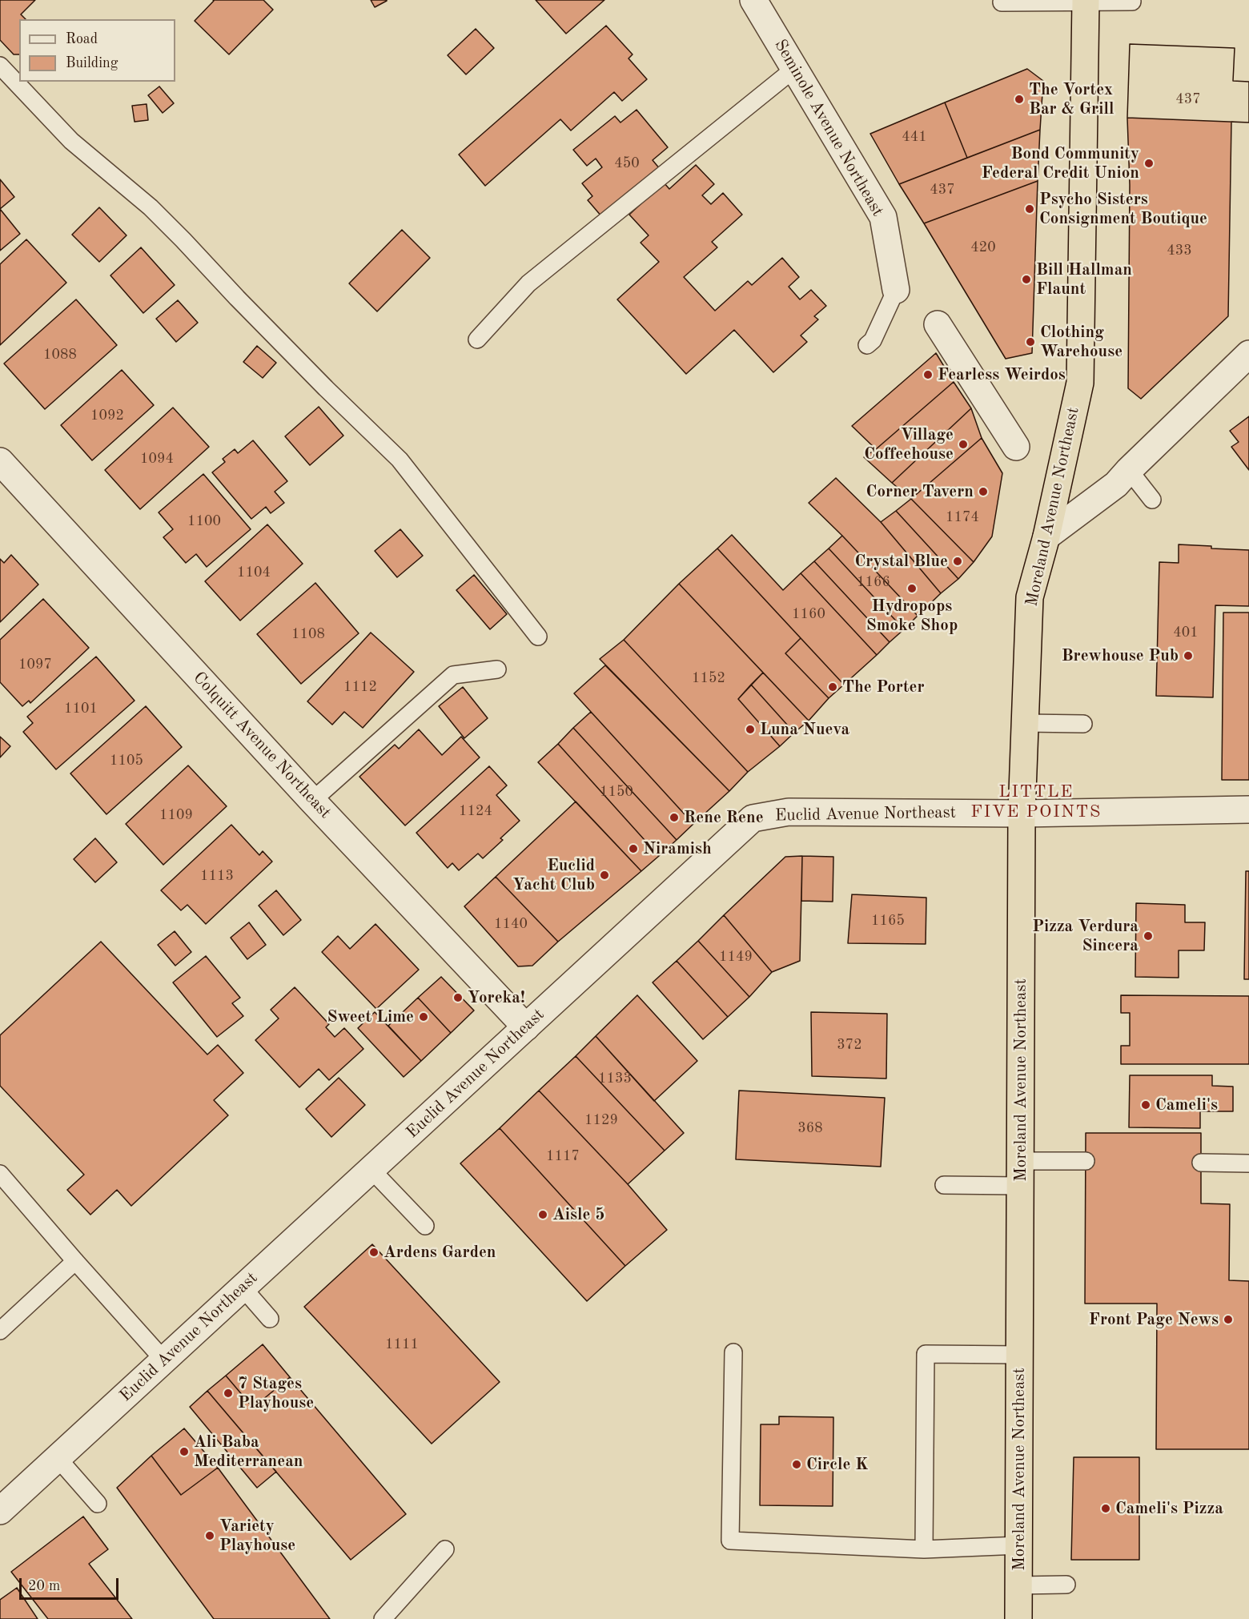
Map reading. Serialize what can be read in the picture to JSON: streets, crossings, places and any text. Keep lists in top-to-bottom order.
{
  "streets": {
    "highway": ["Moreland Avenue Northeast"],
    "street": ["Seminole Avenue Northeast", "Colquitt Avenue Northeast", "Euclid Avenue Northeast"]
  },
  "crossings": [
    ["Moreland Avenue Northeast", "Euclid Avenue Northeast"],
    ["Colquitt Avenue Northeast", "Euclid Avenue Northeast"]
  ],
  "districts": ["LITTLE FIVE POINTS"],
  "places": [
    "The Vortex Bar & Grill",
    "Bond Community Federal Credit Union",
    "Psycho Sisters Consignment Boutique",
    "Bill Hallman Flaunt",
    "Clothing Warehouse",
    "Fearless Weirdos",
    "Village Coffeehouse",
    "Corner Tavern",
    "Crystal Blue",
    "Hydropops Smoke Shop",
    "Brewhouse Pub",
    "The Porter",
    "Luna Nueva",
    "Rene Rene",
    "Niramish",
    "Euclid Yacht Club",
    "Pizza Verdura Sincera",
    "Yoreka!",
    "Sweet Lime",
    "Cameli's",
    "Aisle 5",
    "Ardens Garden",
    "Front Page News",
    "7 Stages Playhouse",
    "Ali Baba Mediterranean",
    "Circle K",
    "Cameli's Pizza",
    "Variety Playhouse"
  ],
  "house_numbers": [
    "437",
    "441",
    "450",
    "437",
    "420",
    "433",
    "1088",
    "1092",
    "1094",
    "1174",
    "1100",
    "1104",
    "1166",
    "1160",
    "401",
    "1108",
    "1097",
    "1152",
    "1112",
    "1101",
    "1105",
    "1150",
    "1124",
    "1109",
    "1113",
    "1165",
    "1140",
    "1149",
    "372",
    "1133",
    "1129",
    "368",
    "1117",
    "1111"
  ],
  "legend": ["Road", "Building"],
  "scale_bar": "20 m"
}
